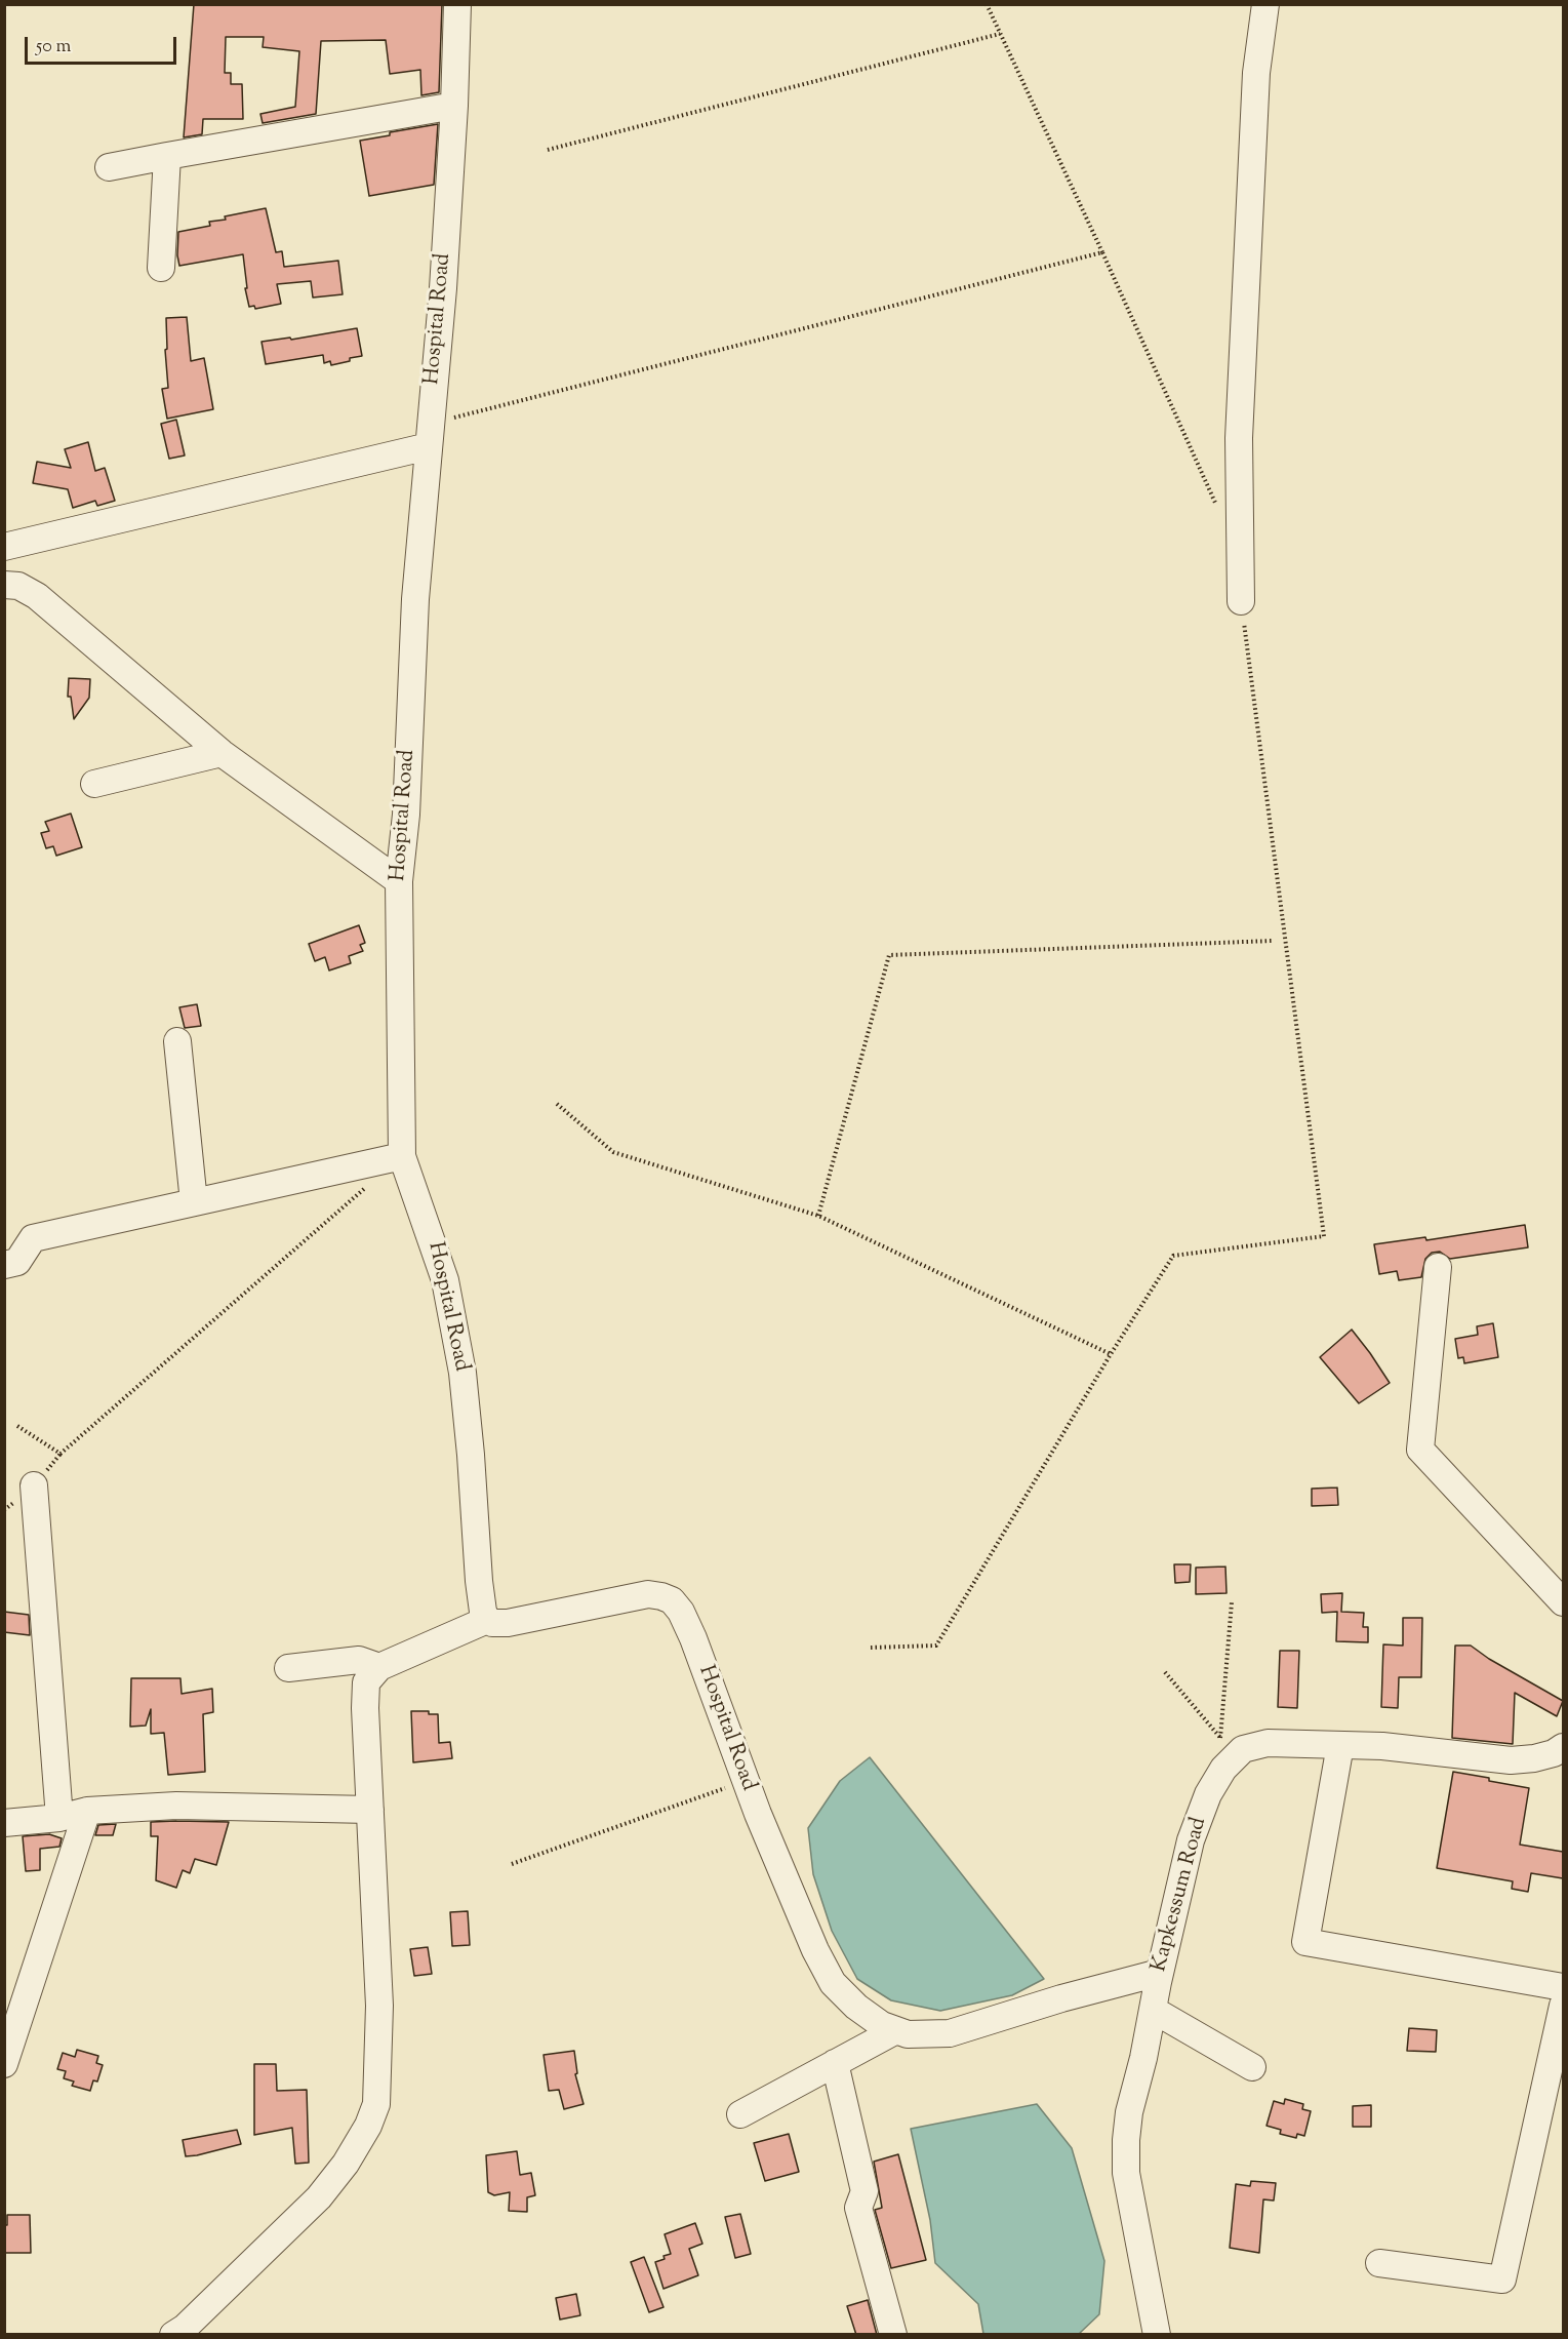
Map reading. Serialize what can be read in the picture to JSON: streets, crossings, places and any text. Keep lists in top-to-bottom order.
{
  "streets": {
    "street": ["Hospital Road", "Kapkessum Road"]
  },
  "crossings": [
    ["Hospital Road", "Kapkessum Road"]
  ],
  "scale_bar": "50 m"
}
